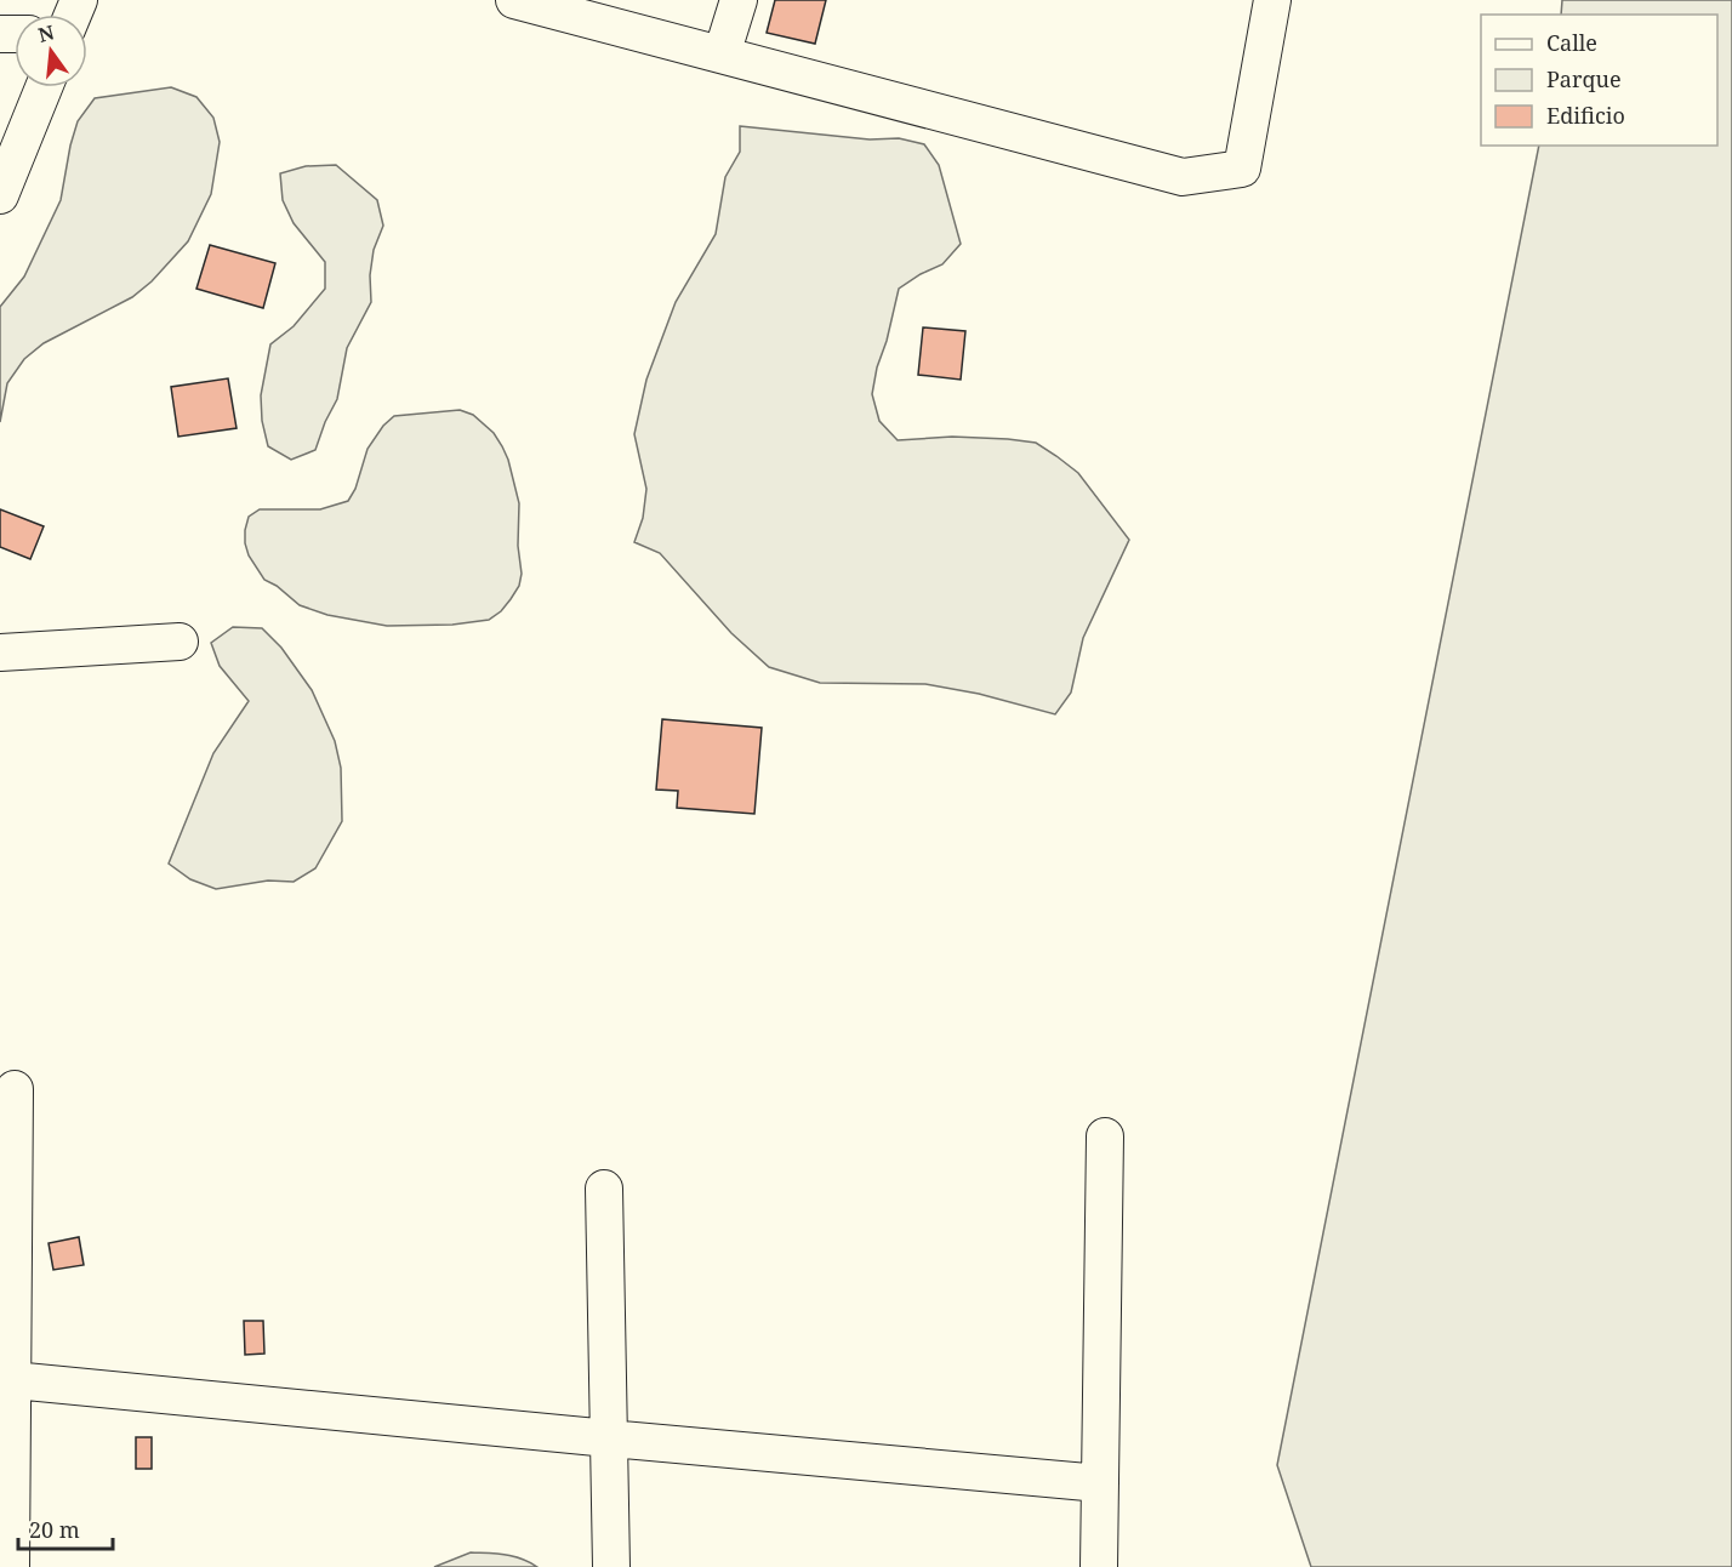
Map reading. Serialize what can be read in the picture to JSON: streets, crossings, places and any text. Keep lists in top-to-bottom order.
{
  "legend": ["Calle", "Parque", "Edificio"],
  "scale_bar": "20 m",
  "north": "top"
}
